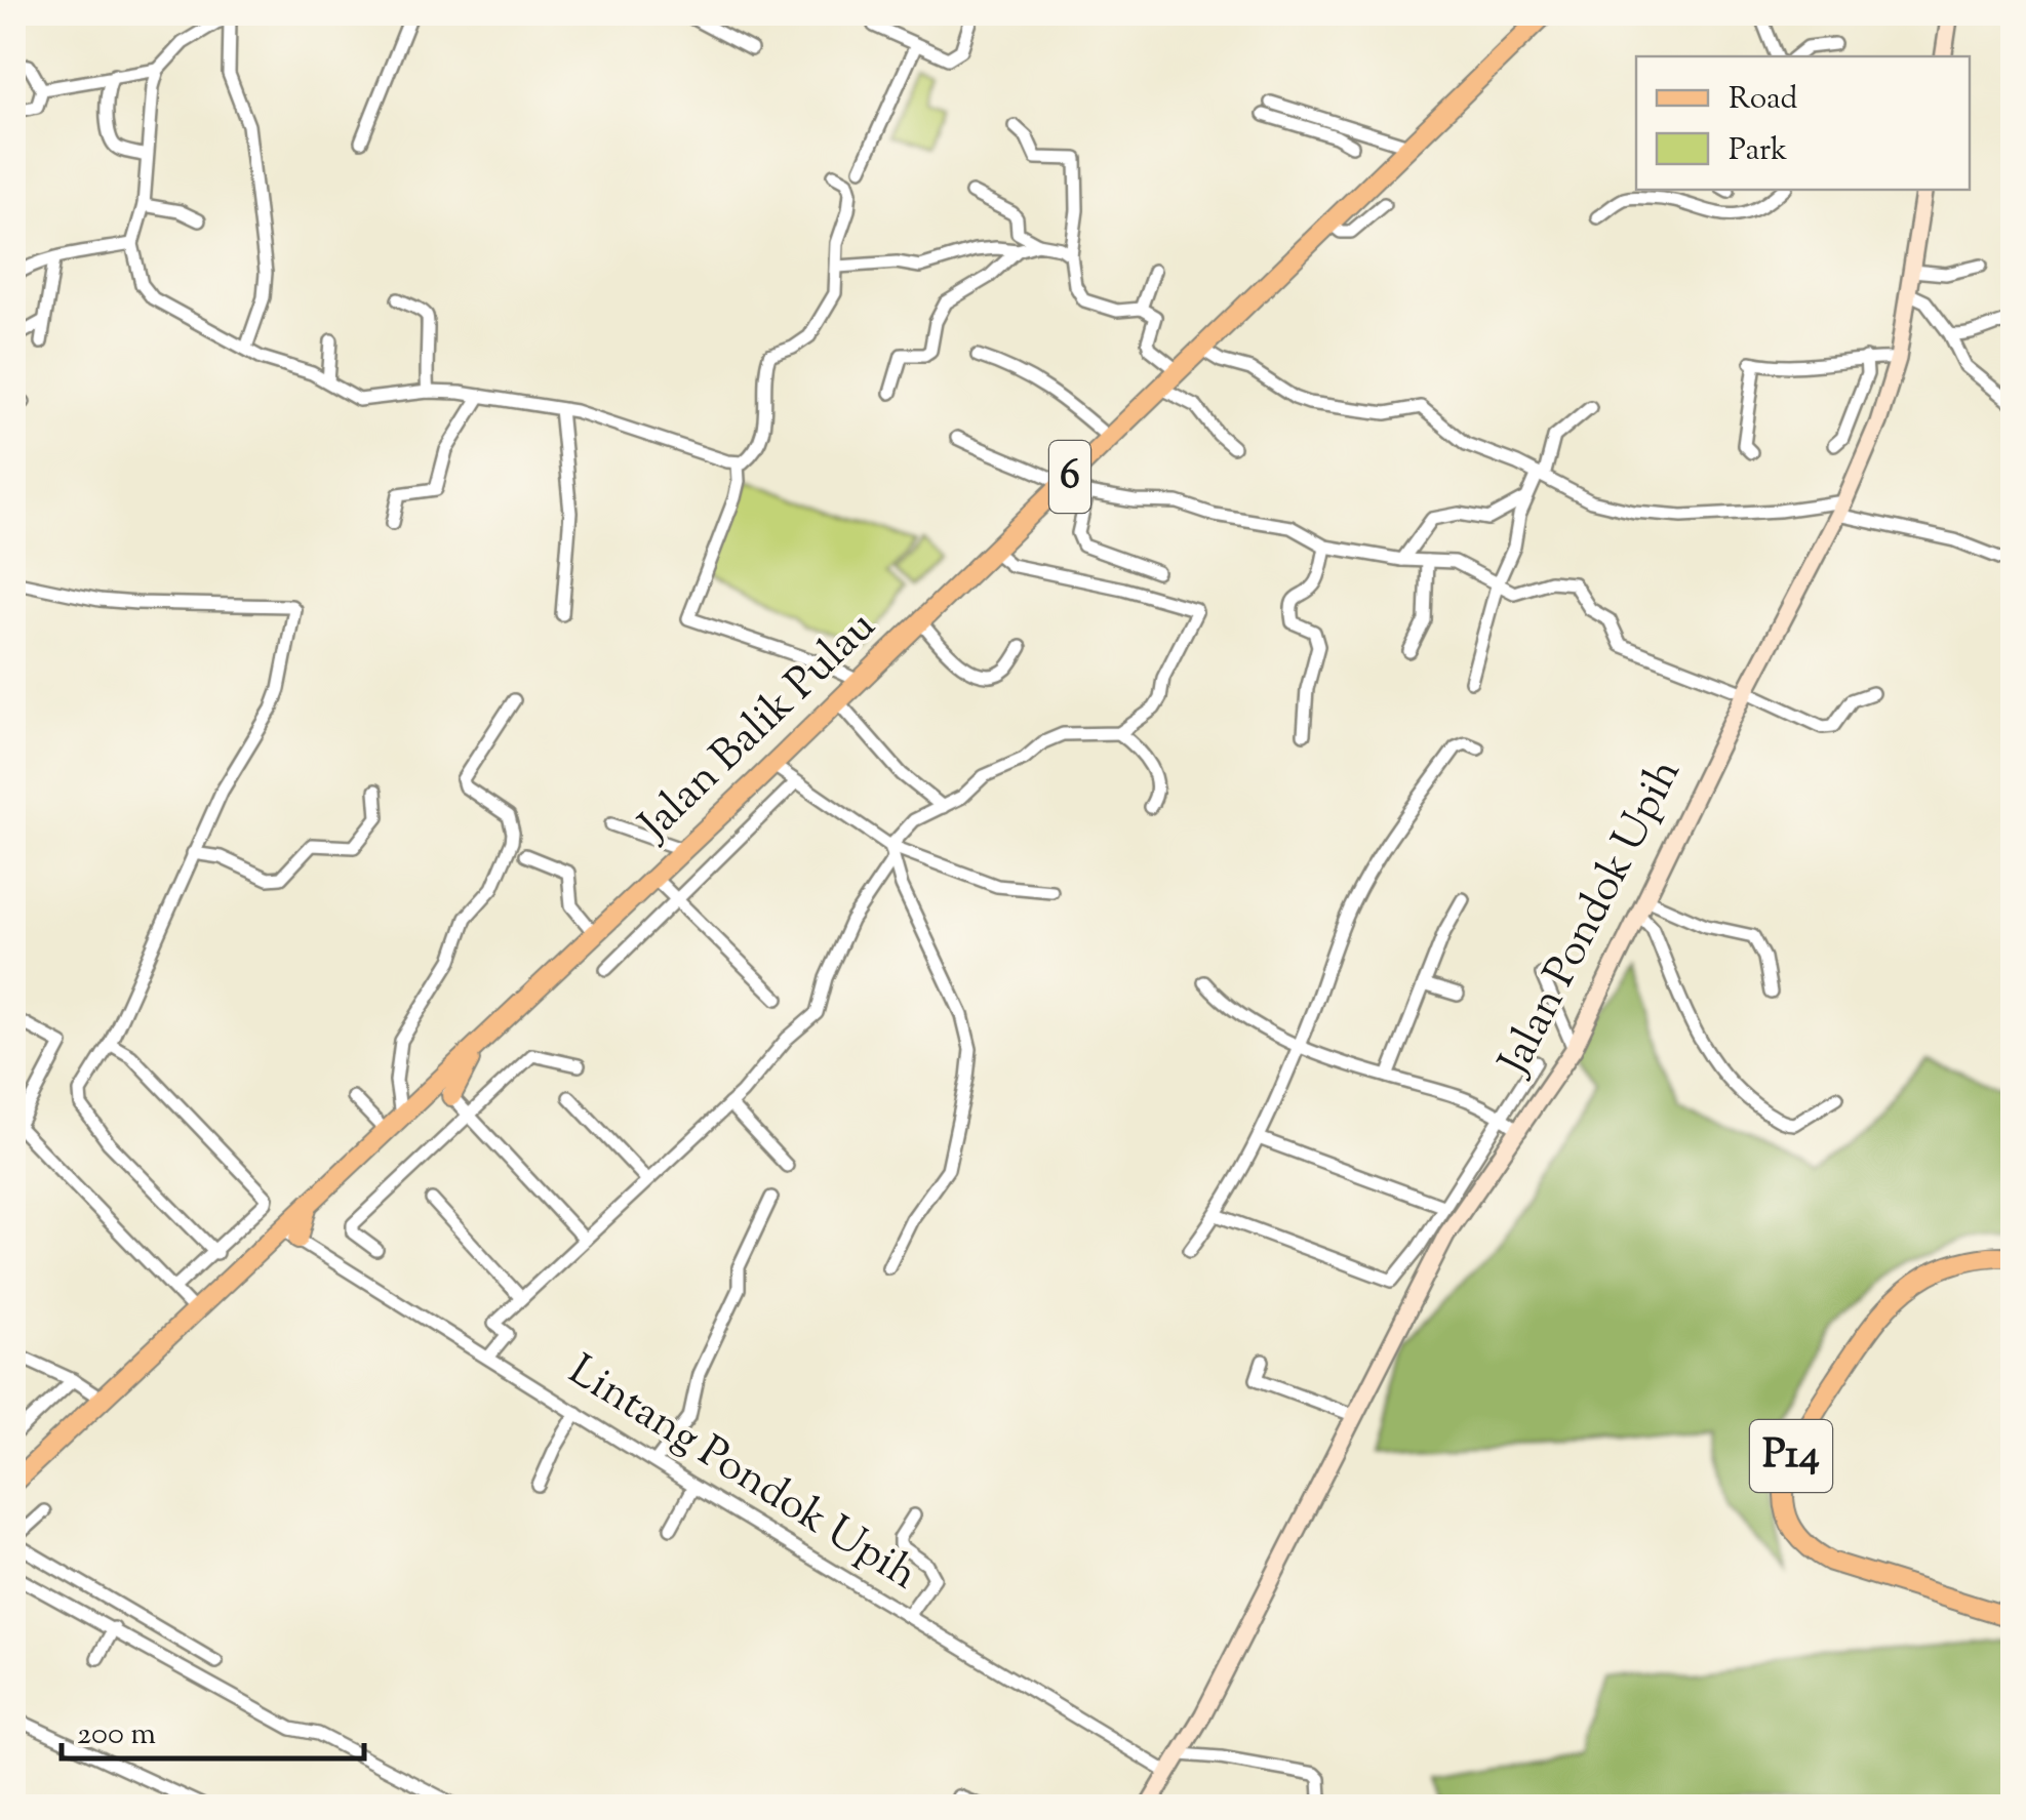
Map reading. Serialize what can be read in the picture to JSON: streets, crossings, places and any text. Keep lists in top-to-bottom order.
{
  "streets": {
    "main road": [
      "6",
      "Jalan Balik Pulau",
      "Jalan Pondok Upih",
      "P14"
    ],
    "street": ["Lintang Pondok Upih"]
  },
  "crossings": [
    ["Jalan Pondok Upih", "Lintang Pondok Upih"]
  ],
  "legend": ["Road", "Park"],
  "scale_bar": "200 m"
}
